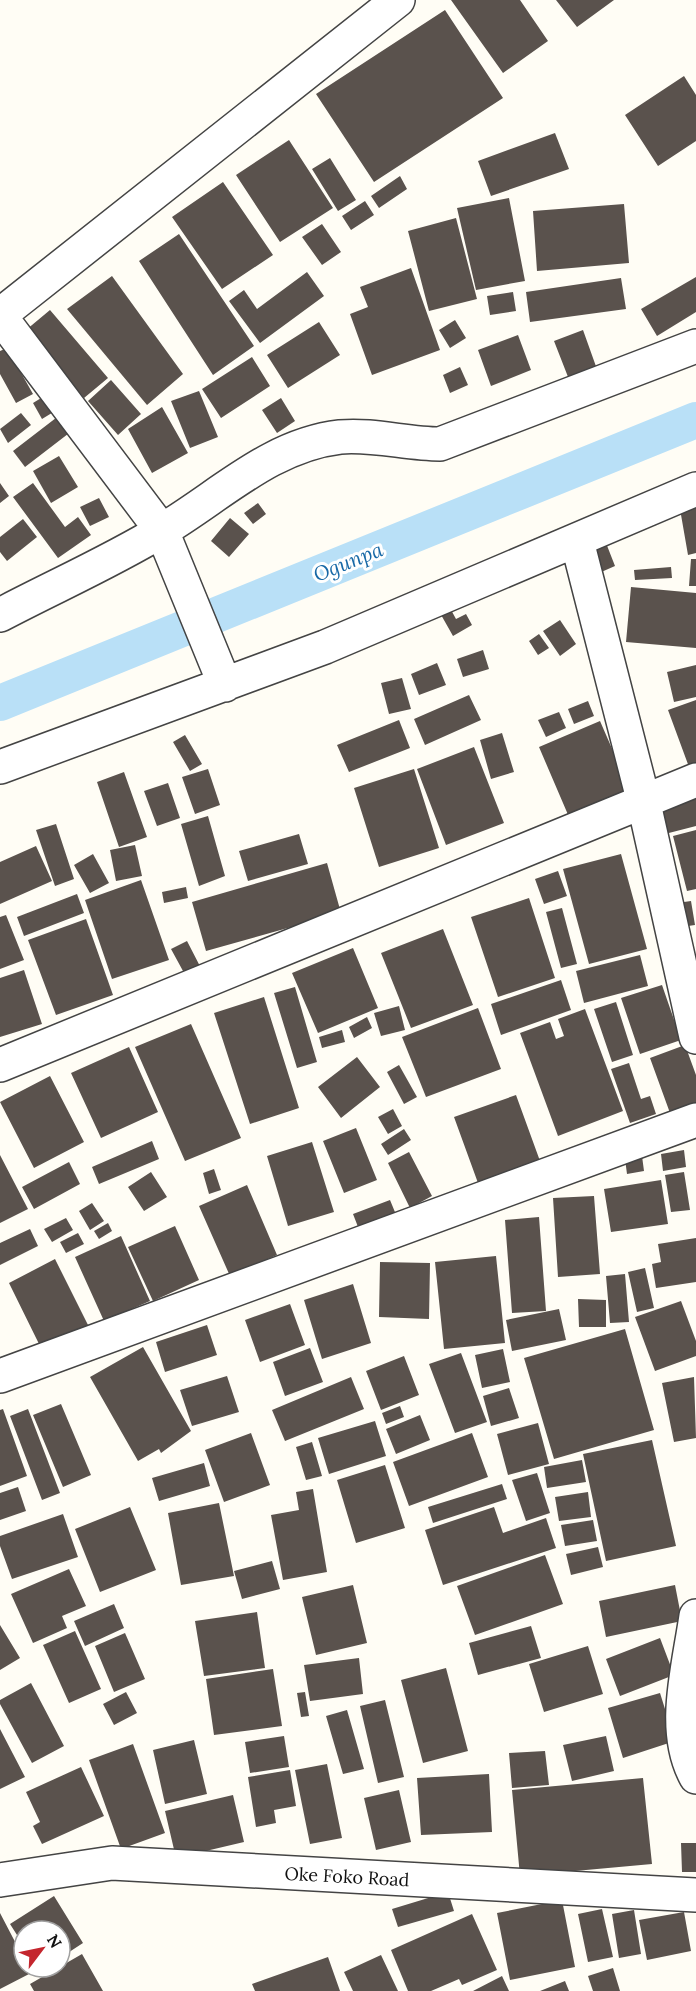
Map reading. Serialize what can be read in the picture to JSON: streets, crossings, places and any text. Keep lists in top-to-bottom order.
{
  "streets": {
    "street": ["Oke Foko Road"]
  },
  "water": ["Ogunpa"],
  "north": "top right"
}
